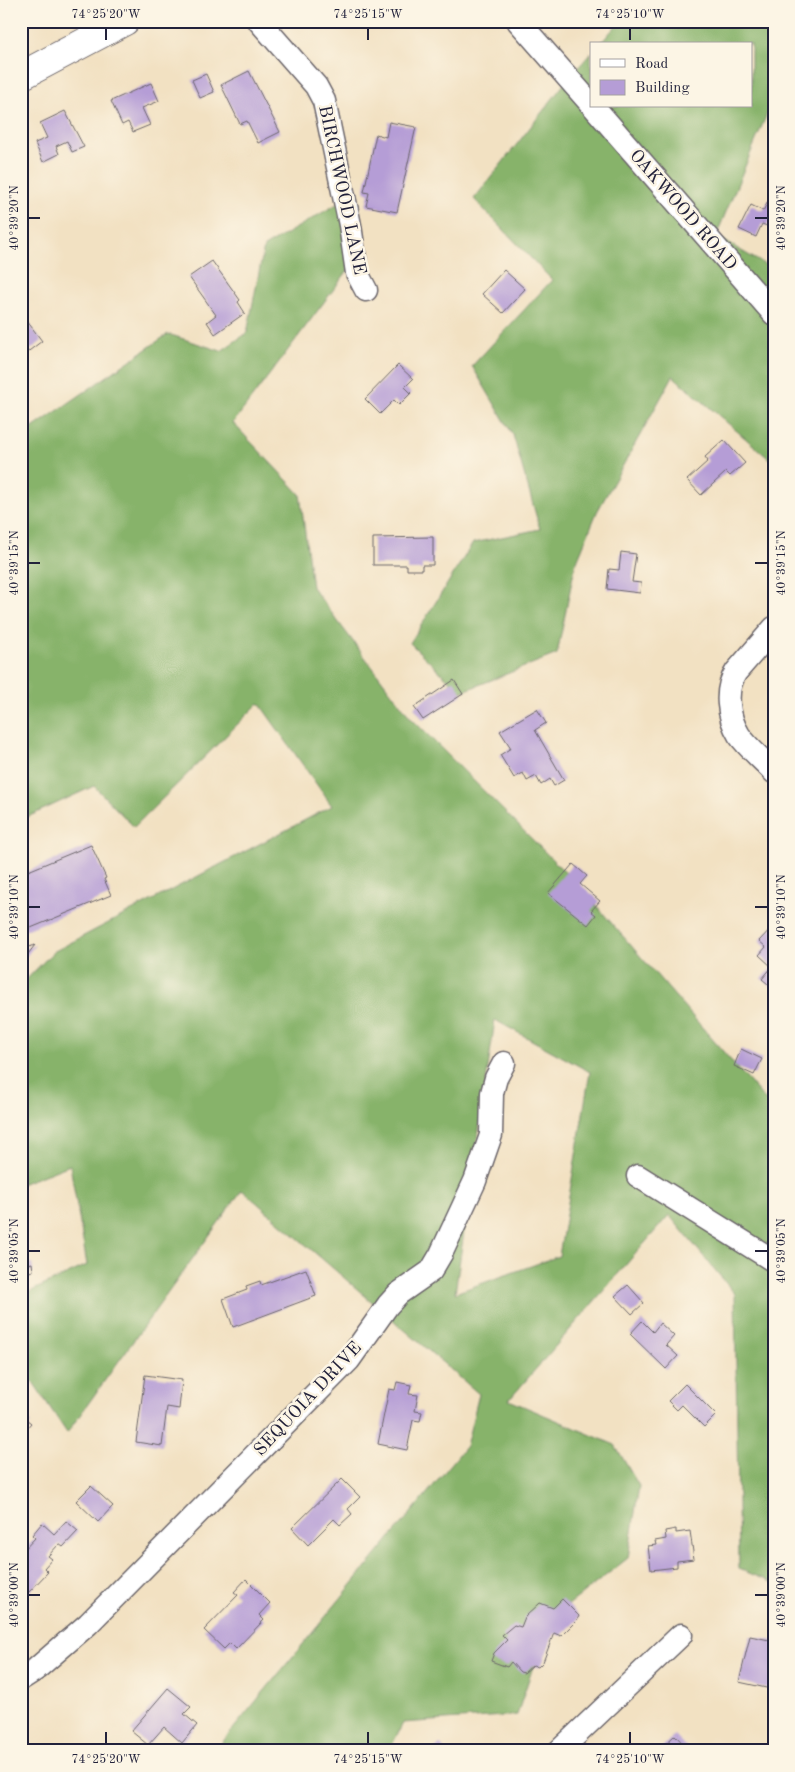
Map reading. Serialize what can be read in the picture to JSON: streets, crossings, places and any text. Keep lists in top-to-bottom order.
{
  "streets": {
    "street": ["BIRCHWOOD LANE", "OAKWOOD ROAD", "SEQUOIA DRIVE"]
  },
  "legend": ["Road", "Building"],
  "coordinates": [
    "74°25'20\"W",
    "74°25'15\"W",
    "74°25'10\"W",
    "40°39'20\"N",
    "40°39'15\"N",
    "40°39'10\"N",
    "40°39'05\"N",
    "40°39'00\"N"
  ]
}
